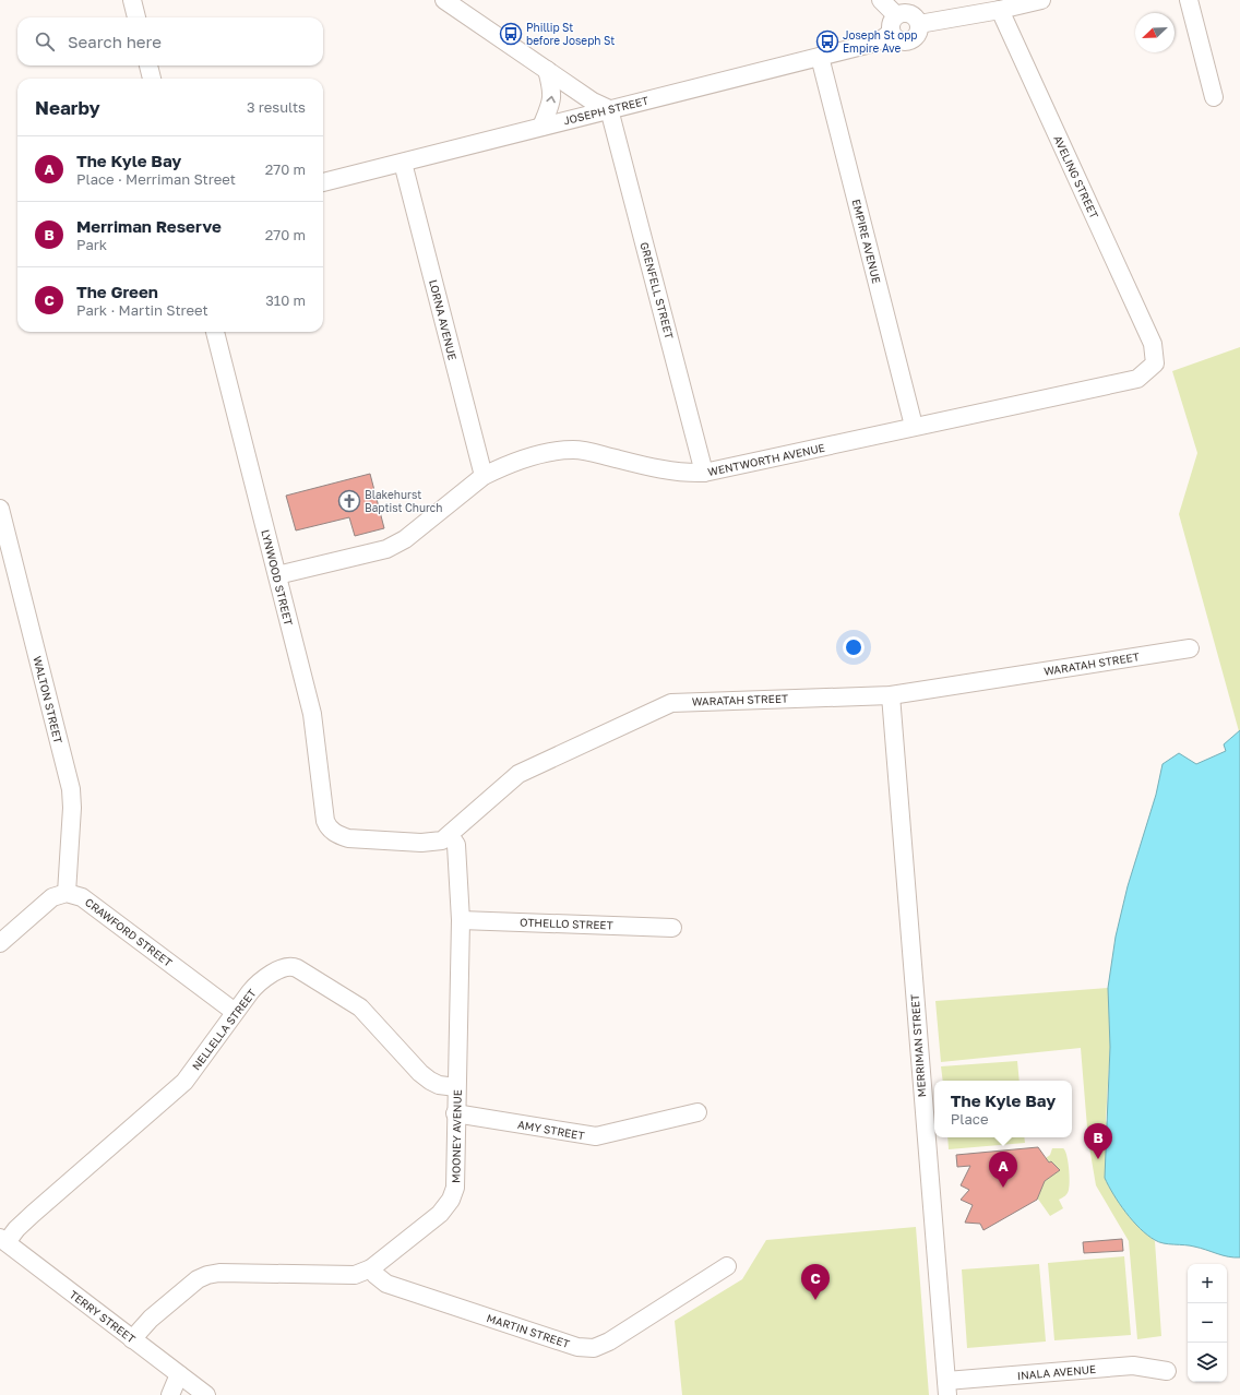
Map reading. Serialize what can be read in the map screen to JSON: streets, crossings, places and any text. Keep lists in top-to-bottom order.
{
  "streets": {
    "street": [
      "JOSEPH STREET",
      "AVELING STREET",
      "EMPIRE AVENUE",
      "GRENFELL STREET",
      "LORNA AVENUE",
      "WENTWORTH AVENUE",
      "LYNWOOD STREET",
      "WARATAH STREET",
      "WALTON STREET",
      "OTHELLO STREET",
      "CRAWFORD STREET",
      "NELLELLA STREET",
      "MERRIMAN STREET",
      "AMY STREET",
      "MOONEY AVENUE",
      "TERRY STREET",
      "MARTIN STREET",
      "INALA AVENUE"
    ]
  },
  "crossings": [
    ["JOSEPH STREET", "EMPIRE AVENUE"],
    ["JOSEPH STREET", "GRENFELL STREET"],
    ["JOSEPH STREET", "LORNA AVENUE"],
    ["AVELING STREET", "WENTWORTH AVENUE"],
    ["EMPIRE AVENUE", "WENTWORTH AVENUE"],
    ["GRENFELL STREET", "WENTWORTH AVENUE"],
    ["LORNA AVENUE", "WENTWORTH AVENUE"],
    ["WENTWORTH AVENUE", "LYNWOOD STREET"],
    ["LYNWOOD STREET", "WARATAH STREET"],
    ["WARATAH STREET", "MERRIMAN STREET"],
    ["WARATAH STREET", "MOONEY AVENUE"],
    ["WALTON STREET", "CRAWFORD STREET"],
    ["OTHELLO STREET", "MOONEY AVENUE"],
    ["CRAWFORD STREET", "NELLELLA STREET"],
    ["NELLELLA STREET", "MOONEY AVENUE"],
    ["NELLELLA STREET", "TERRY STREET"],
    ["MERRIMAN STREET", "INALA AVENUE"],
    ["AMY STREET", "MOONEY AVENUE"],
    ["MOONEY AVENUE", "TERRY STREET"],
    ["MOONEY AVENUE", "MARTIN STREET"]
  ],
  "places": {
    "bus stop": ["Phillip St before Joseph St", "Joseph St opp Empire Ave"],
    "church": ["Blakehurst Baptist Church"]
  },
  "north": "bottom left",
  "page": {
    "search": "Search here",
    "heading": ["Nearby", "3 results"],
    "list": [
      {
        "mark": "A",
        "name": "The Kyle Bay",
        "note": "Place · Merriman Street",
        "value": "270 m"
      },
      {
        "mark": "B",
        "name": "Merriman Reserve",
        "note": "Park",
        "value": "270 m"
      },
      {
        "mark": "C",
        "name": "The Green",
        "note": "Park · Martin Street",
        "value": "310 m"
      }
    ],
    "popup": ["The Kyle Bay", "Place"],
    "pins": ["B", "A", "C"],
    "map_buttons": ["+", "−"]
  }
}
